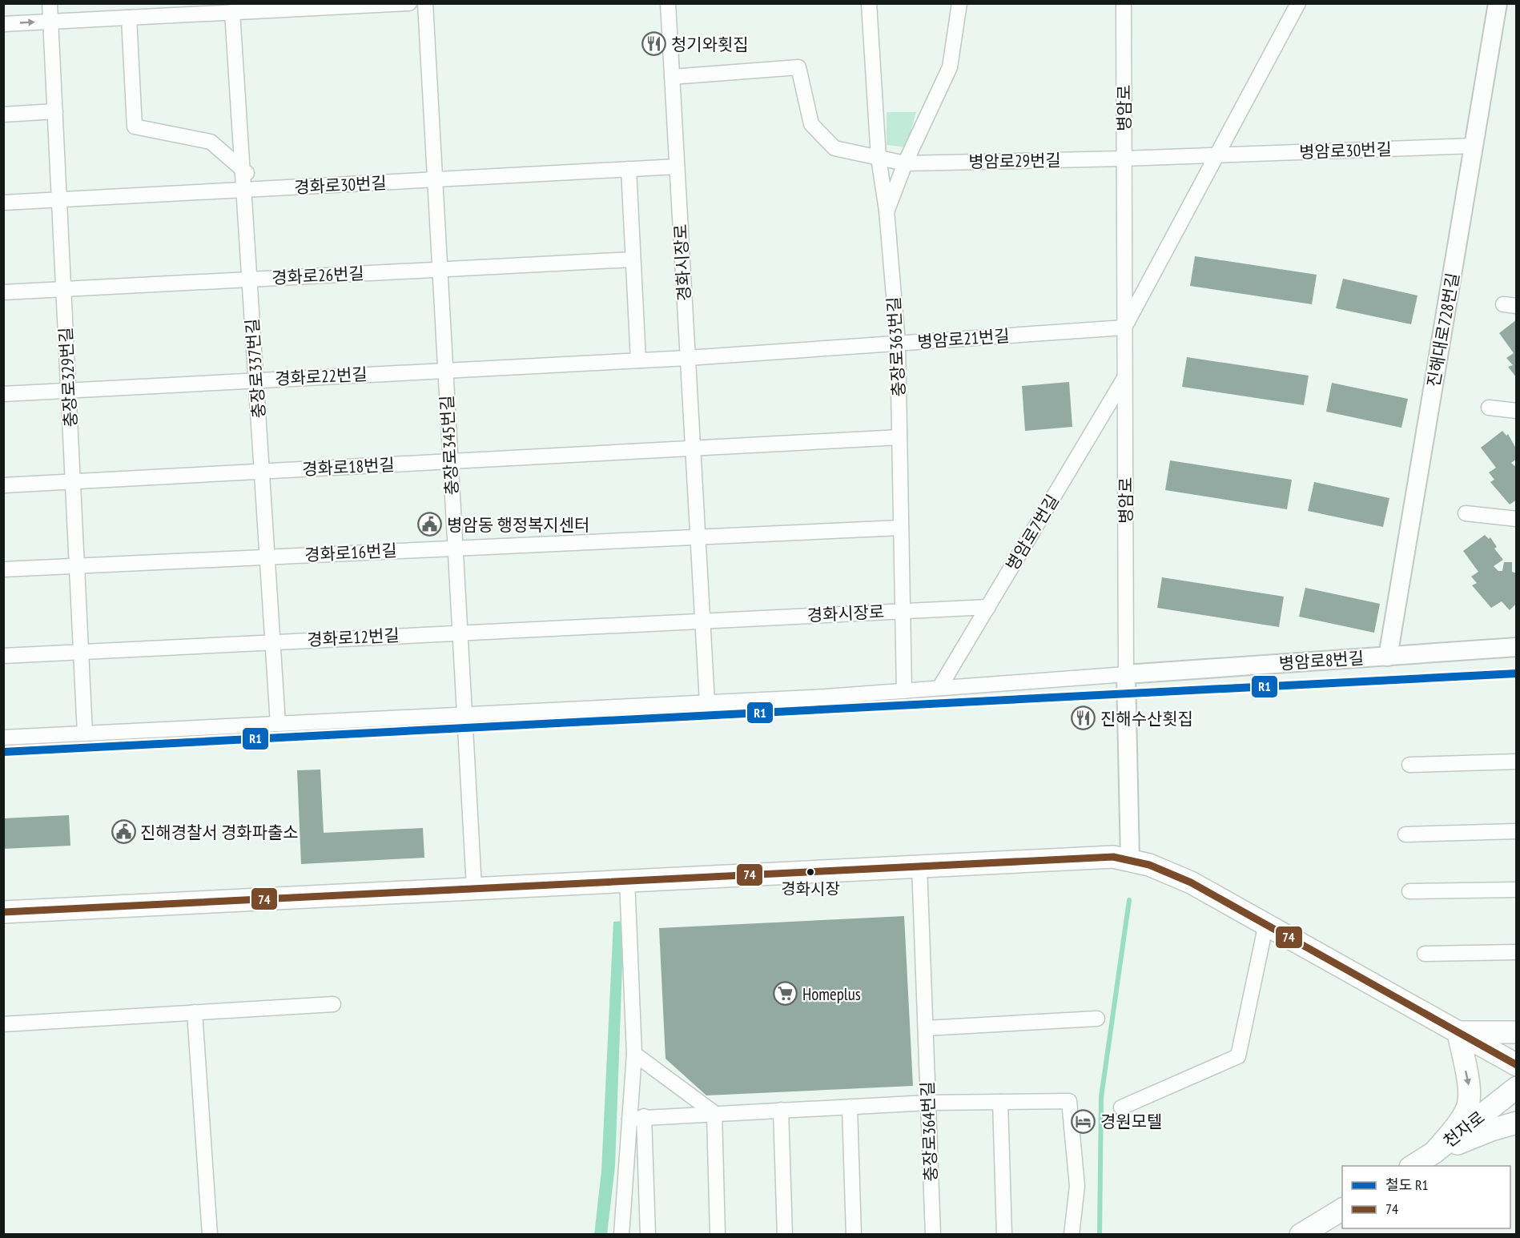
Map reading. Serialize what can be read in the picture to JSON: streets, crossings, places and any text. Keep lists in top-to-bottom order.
{
  "streets": {
    "main road": ["천자로"],
    "street": [
      "병암로",
      "병암로30번길",
      "병암로29번길",
      "경화로30번길",
      "경화시장로",
      "경화로26번길",
      "진해대로728번길",
      "병암로21번길",
      "충장로363번길",
      "충장로337번길",
      "경화로22번길",
      "충장로329번길",
      "충장로345번길",
      "경화로18번길",
      "병암로7번길",
      "경화로16번길",
      "경화로12번길",
      "병암로8번길",
      "충장로364번길"
    ]
  },
  "crossings": [
    ["병암로", "병암로30번길"],
    ["병암로", "병암로29번길"],
    ["병암로", "병암로21번길"],
    ["병암로", "병암로7번길"],
    ["병암로", "병암로8번길"],
    ["병암로30번길", "병암로29번길"],
    ["병암로30번길", "진해대로728번길"],
    ["경화로30번길", "경화시장로"],
    ["경화로30번길", "충장로337번길"],
    ["경화로30번길", "충장로329번길"],
    ["경화로30번길", "충장로345번길"],
    ["경화시장로", "병암로21번길"],
    ["경화시장로", "충장로363번길"],
    ["경화시장로", "경화로22번길"],
    ["경화시장로", "경화로18번길"],
    ["경화시장로", "병암로7번길"],
    ["경화시장로", "경화로16번길"],
    ["경화시장로", "경화로12번길"],
    ["경화로26번길", "충장로337번길"],
    ["경화로26번길", "충장로329번길"],
    ["경화로26번길", "충장로345번길"],
    ["진해대로728번길", "병암로8번길"],
    ["병암로21번길", "충장로363번길"],
    ["병암로21번길", "경화로22번길"],
    ["충장로337번길", "경화로22번길"],
    ["충장로337번길", "경화로18번길"],
    ["충장로337번길", "경화로16번길"],
    ["충장로337번길", "경화로12번길"],
    ["경화로22번길", "충장로329번길"],
    ["경화로22번길", "충장로345번길"],
    ["충장로329번길", "경화로18번길"],
    ["충장로329번길", "경화로16번길"],
    ["충장로329번길", "경화로12번길"],
    ["충장로345번길", "경화로18번길"],
    ["충장로345번길", "경화로16번길"],
    ["충장로345번길", "경화로12번길"]
  ],
  "places": {
    "restaurant": ["청기와횟집", "진해수산횟집"],
    "public building": ["병암동 행정복지센터", "진해경찰서 경화파출소"],
    "other": ["경화시장"],
    "supermarket": ["Homeplus"],
    "hotel": ["경원모텔"]
  },
  "lines": ["rail line R1", "transit line 74"],
  "legend": ["철도 R1", "74"]
}
